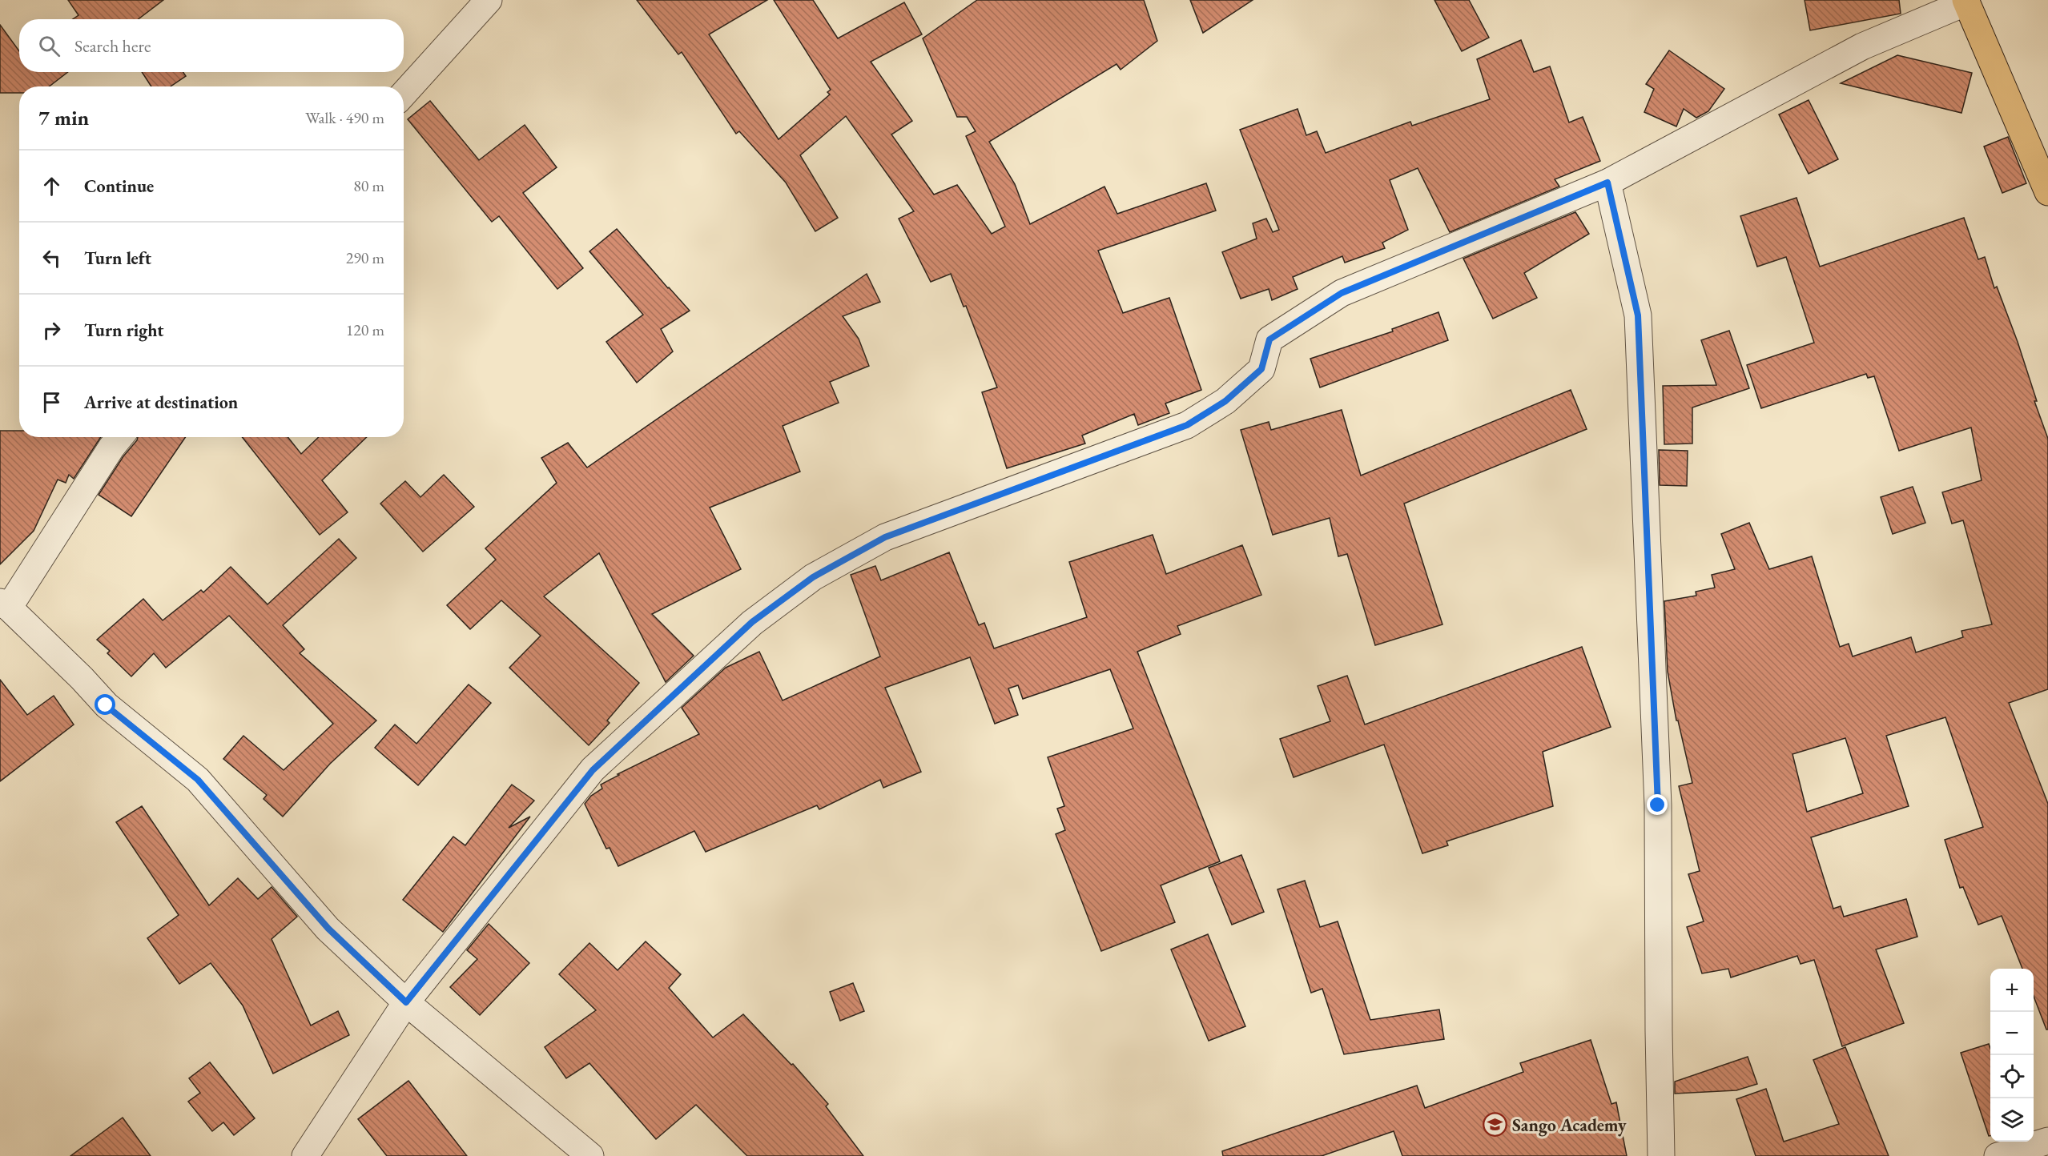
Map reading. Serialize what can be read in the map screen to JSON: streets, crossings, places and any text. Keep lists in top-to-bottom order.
{
  "places": {
    "school or university": ["Sango Academy"]
  },
  "page": {
    "search": "Search here",
    "heading": ["7 min", "Walk · 490 m"],
    "list": [
      ["Continue", "80 m"],
      ["Turn left", "290 m"],
      ["Turn right", "120 m"],
      "Arrive at destination"
    ],
    "map_buttons": ["+", "−"]
  }
}
